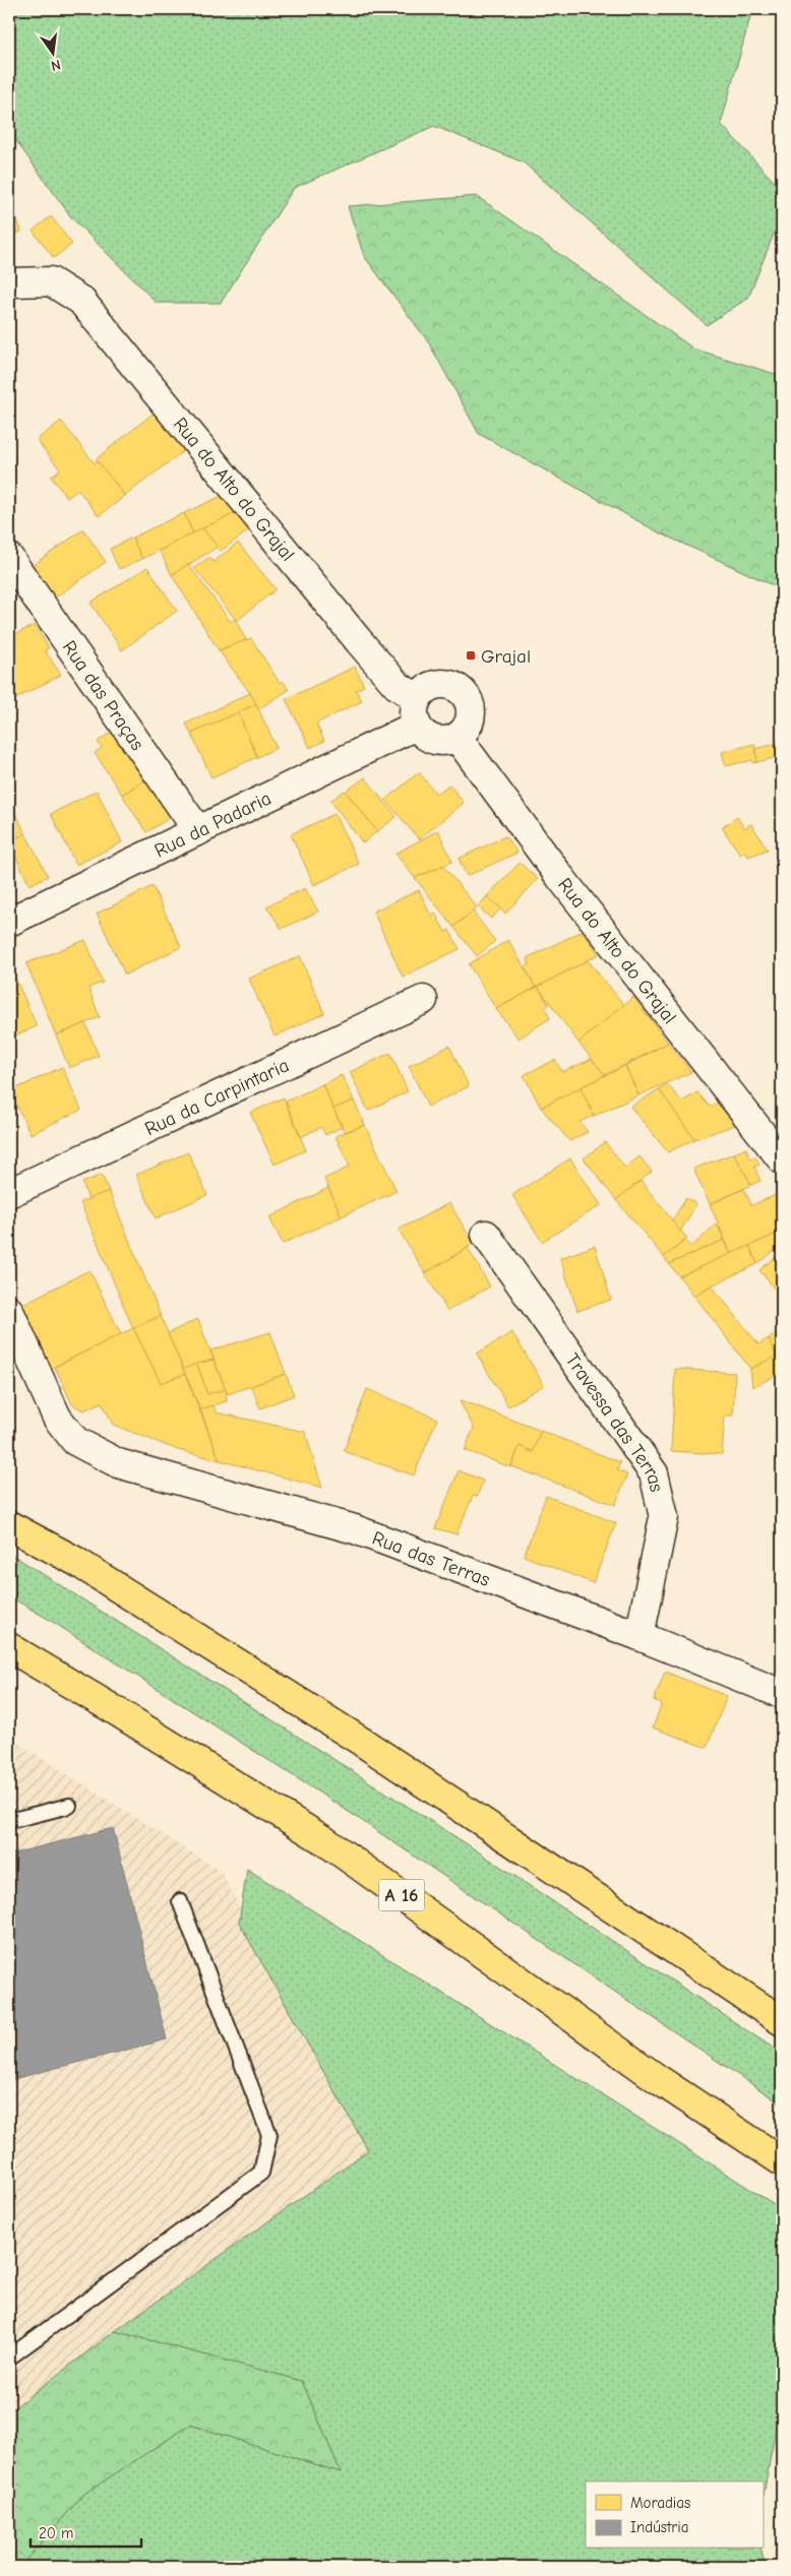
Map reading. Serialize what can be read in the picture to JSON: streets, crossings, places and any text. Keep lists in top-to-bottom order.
{
  "streets": {
    "highway": ["A 16"],
    "street": [
      "Rua do Alto do Grajal",
      "Rua das Praças",
      "Rua da Padaria",
      "Rua da Carpintaria",
      "Travessa das Terras",
      "Rua das Terras"
    ]
  },
  "crossings": [
    ["Rua do Alto do Grajal", "Rua da Padaria"],
    ["Rua das Praças", "Rua da Padaria"],
    ["Travessa das Terras", "Rua das Terras"]
  ],
  "places": {
    "transit": ["Grajal"]
  },
  "legend": ["Moradias", "Indústria"],
  "scale_bar": "20 m",
  "north": "bottom"
}
